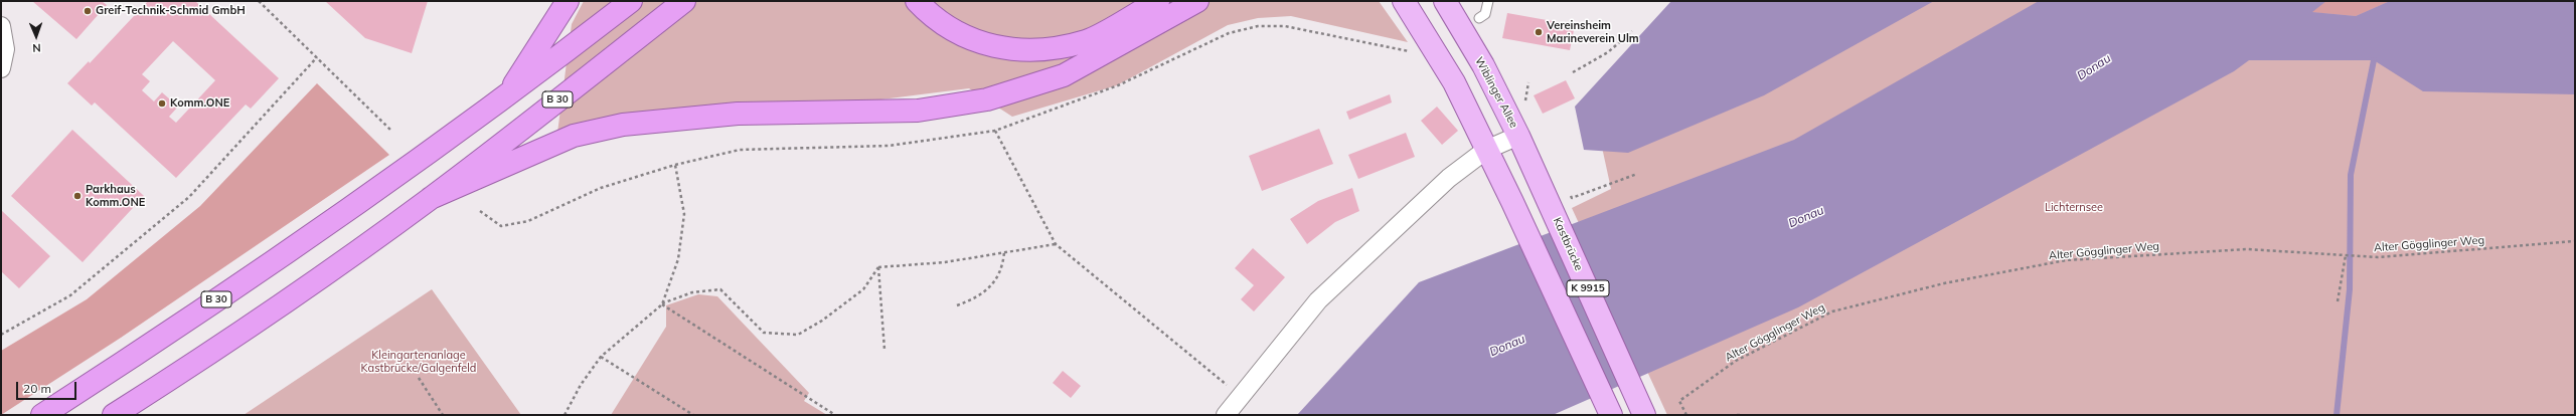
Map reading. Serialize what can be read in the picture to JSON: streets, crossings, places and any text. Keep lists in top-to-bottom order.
{
  "streets": {
    "highway": ["B 30"],
    "main road": ["Wiblinger Allee", "Kastbrücke", "K 9915"],
    "path": ["Alter Gögglinger Weg"]
  },
  "crossings": [
    ["Wiblinger Allee", "Kastbrücke"]
  ],
  "water": ["Donau"],
  "parks": ["Lichternsee", "Kleingartenanlage Kastbrücke/Galgenfeld"],
  "places": [
    "Greif-Technik-Schmid GmbH",
    "Vereinsheim Marineverein Ulm",
    "Komm.ONE",
    "Parkhaus Komm.ONE"
  ],
  "scale_bar": "20 m",
  "north": "bottom"
}
